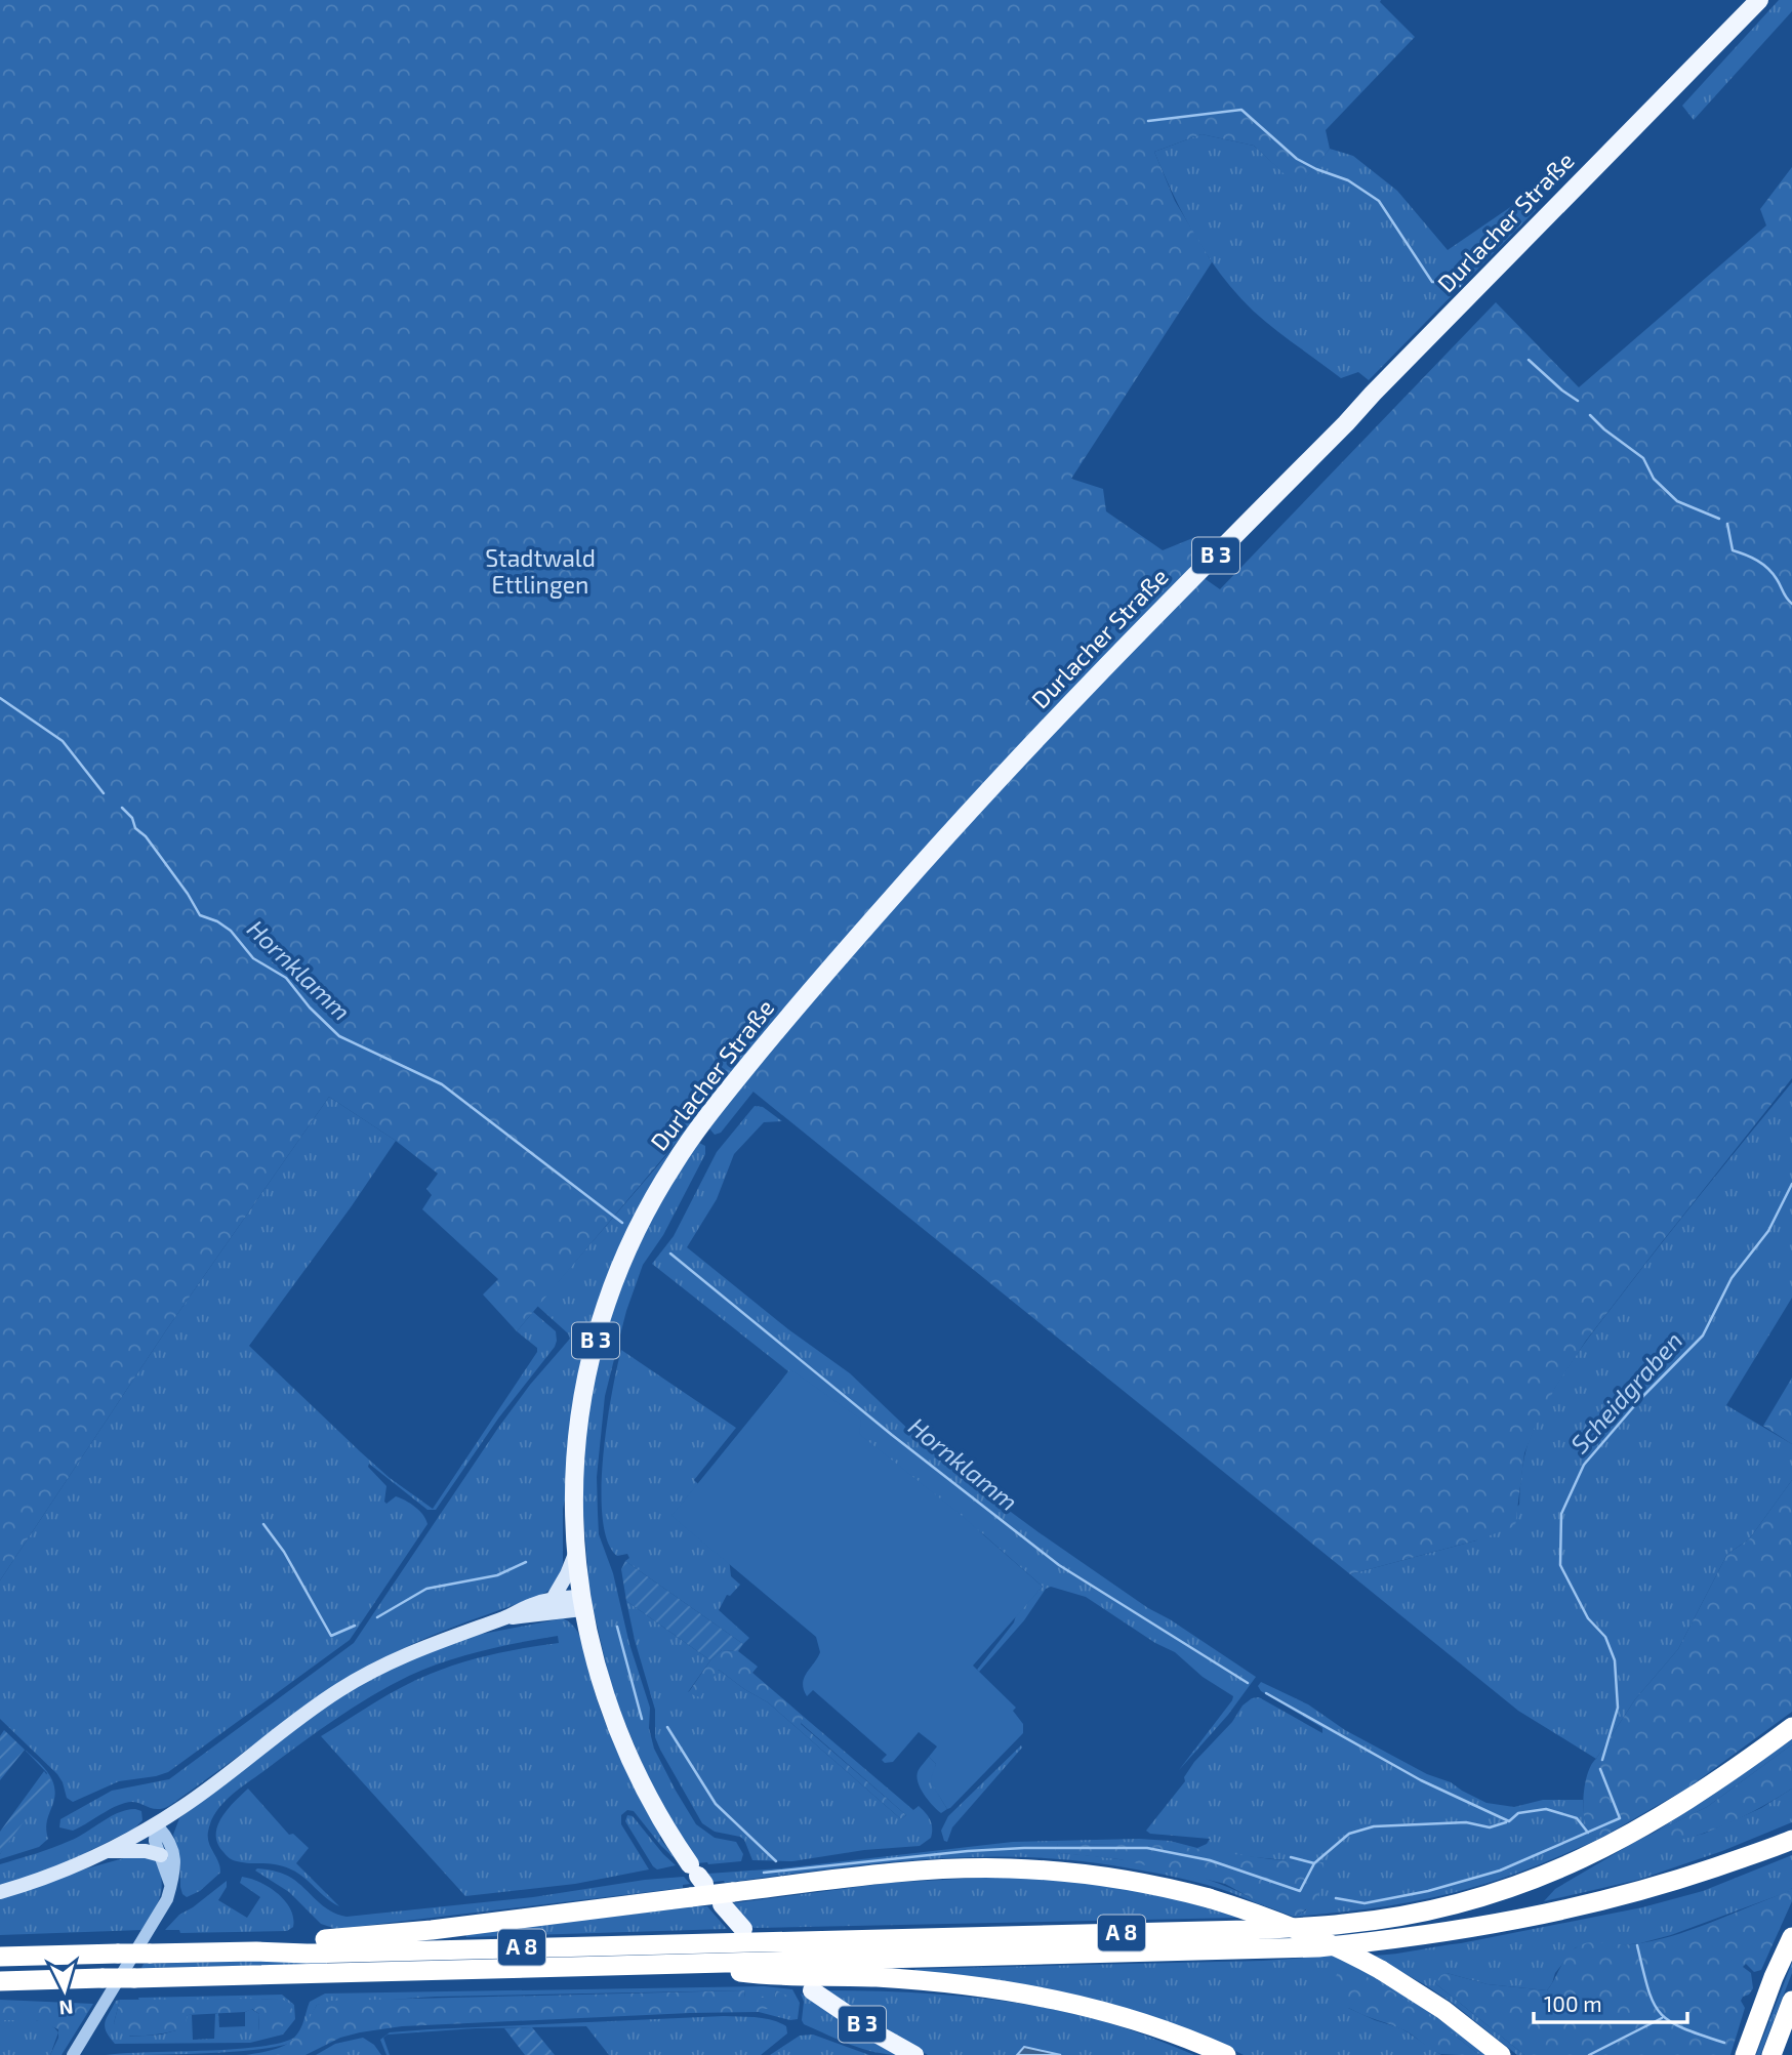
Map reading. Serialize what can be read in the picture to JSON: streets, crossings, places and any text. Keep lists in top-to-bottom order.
{
  "streets": {
    "highway": ["A 8"],
    "main road": ["Durlacher Straße", "B 3"]
  },
  "crossings": [
    ["Durlacher Straße", "B 3"],
    ["B 3", "A 8"]
  ],
  "water": ["Hornklamm", "Scheidgraben"],
  "parks": ["Stadtwald Ettlingen"],
  "scale_bar": "100 m",
  "north": "bottom"
}
